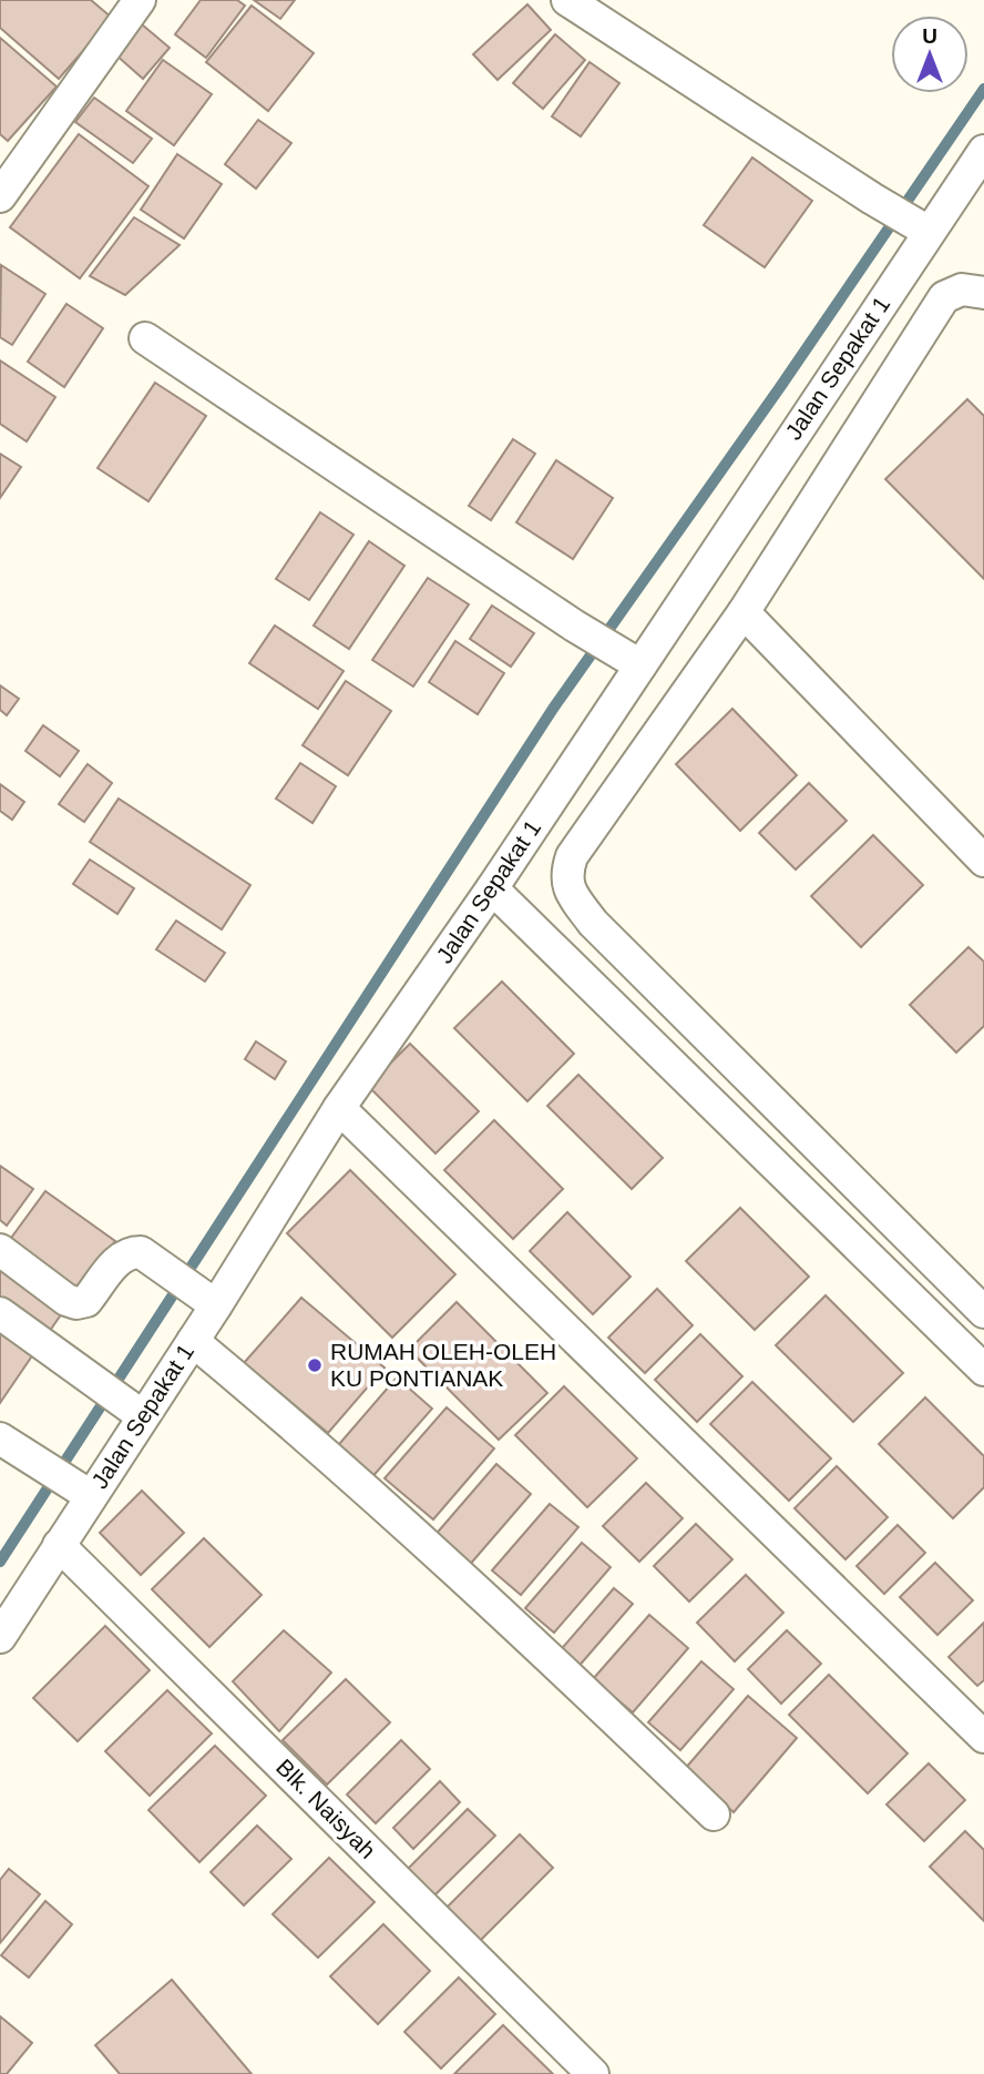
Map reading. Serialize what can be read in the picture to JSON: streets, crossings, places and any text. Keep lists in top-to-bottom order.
{
  "streets": {
    "street": ["Jalan Sepakat 1", "Blk. Naisyah"]
  },
  "crossings": [
    ["Jalan Sepakat 1", "Blk. Naisyah"]
  ],
  "places": ["RUMAH OLEH-OLEH KU PONTIANAK"],
  "north": "top"
}
